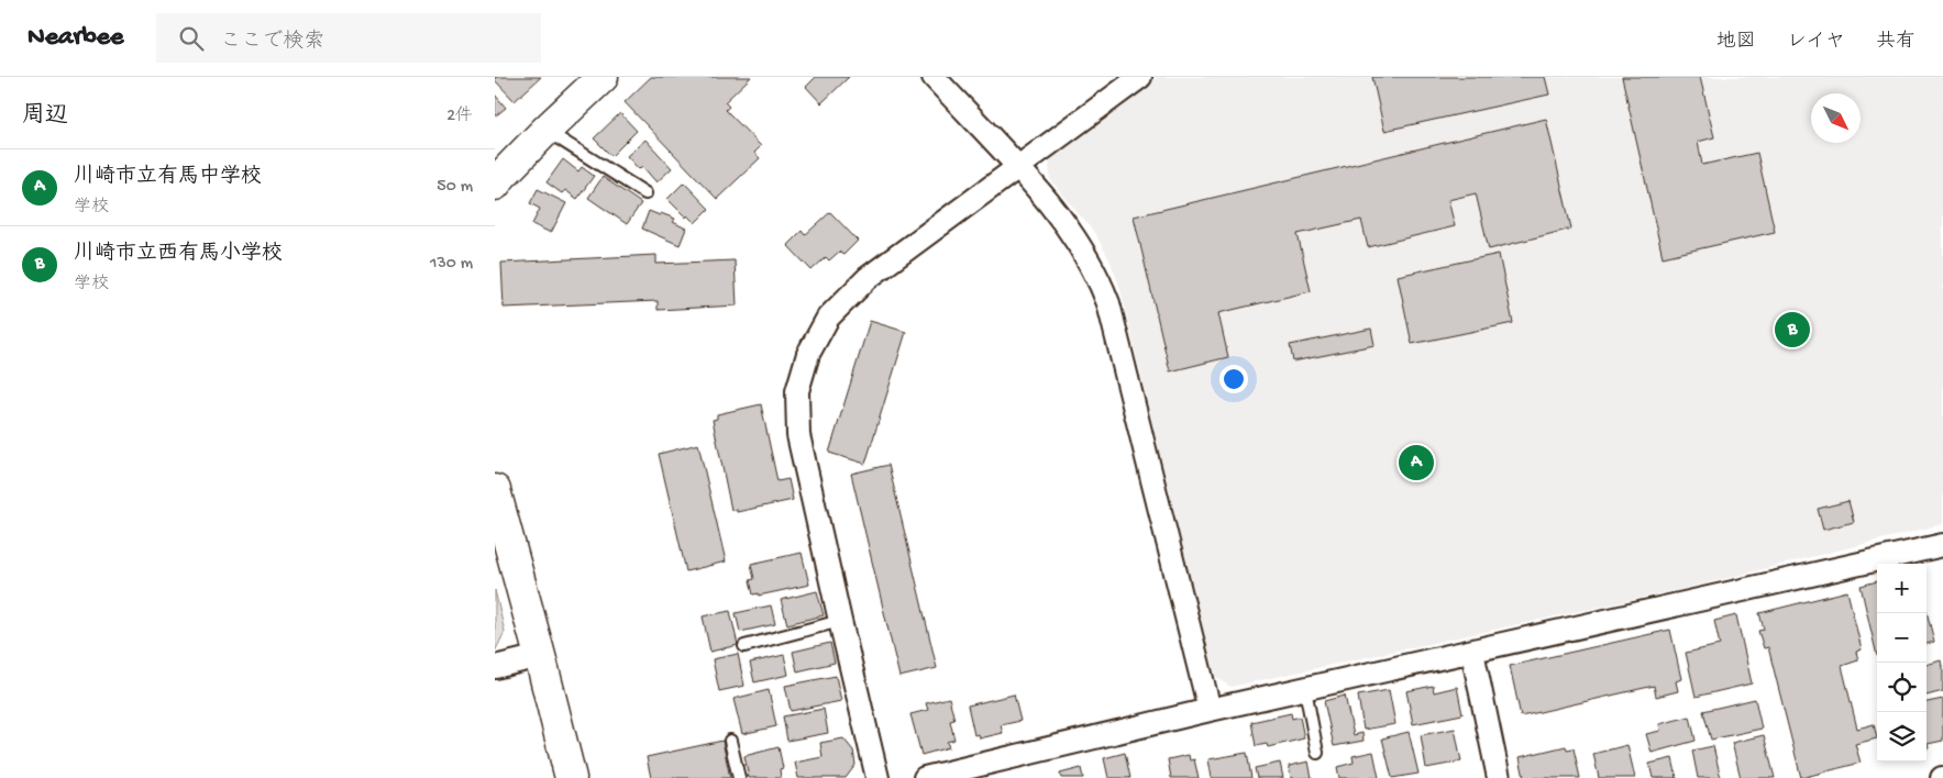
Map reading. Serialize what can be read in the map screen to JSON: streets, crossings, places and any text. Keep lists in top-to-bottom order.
{
  "north": "bottom right",
  "page": {
    "header": "Nearbee",
    "search": "ここで検索",
    "nav": ["地図", "レイヤ", "共有"],
    "heading": ["周辺", "2件"],
    "list": [
      {
        "mark": "A",
        "name": "川崎市立有馬中学校",
        "note": "学校",
        "value": "50 m"
      },
      {
        "mark": "B",
        "name": "川崎市立西有馬小学校",
        "note": "学校",
        "value": "130 m"
      }
    ],
    "pins": ["B", "A"],
    "map_buttons": ["+", "−"]
  }
}
